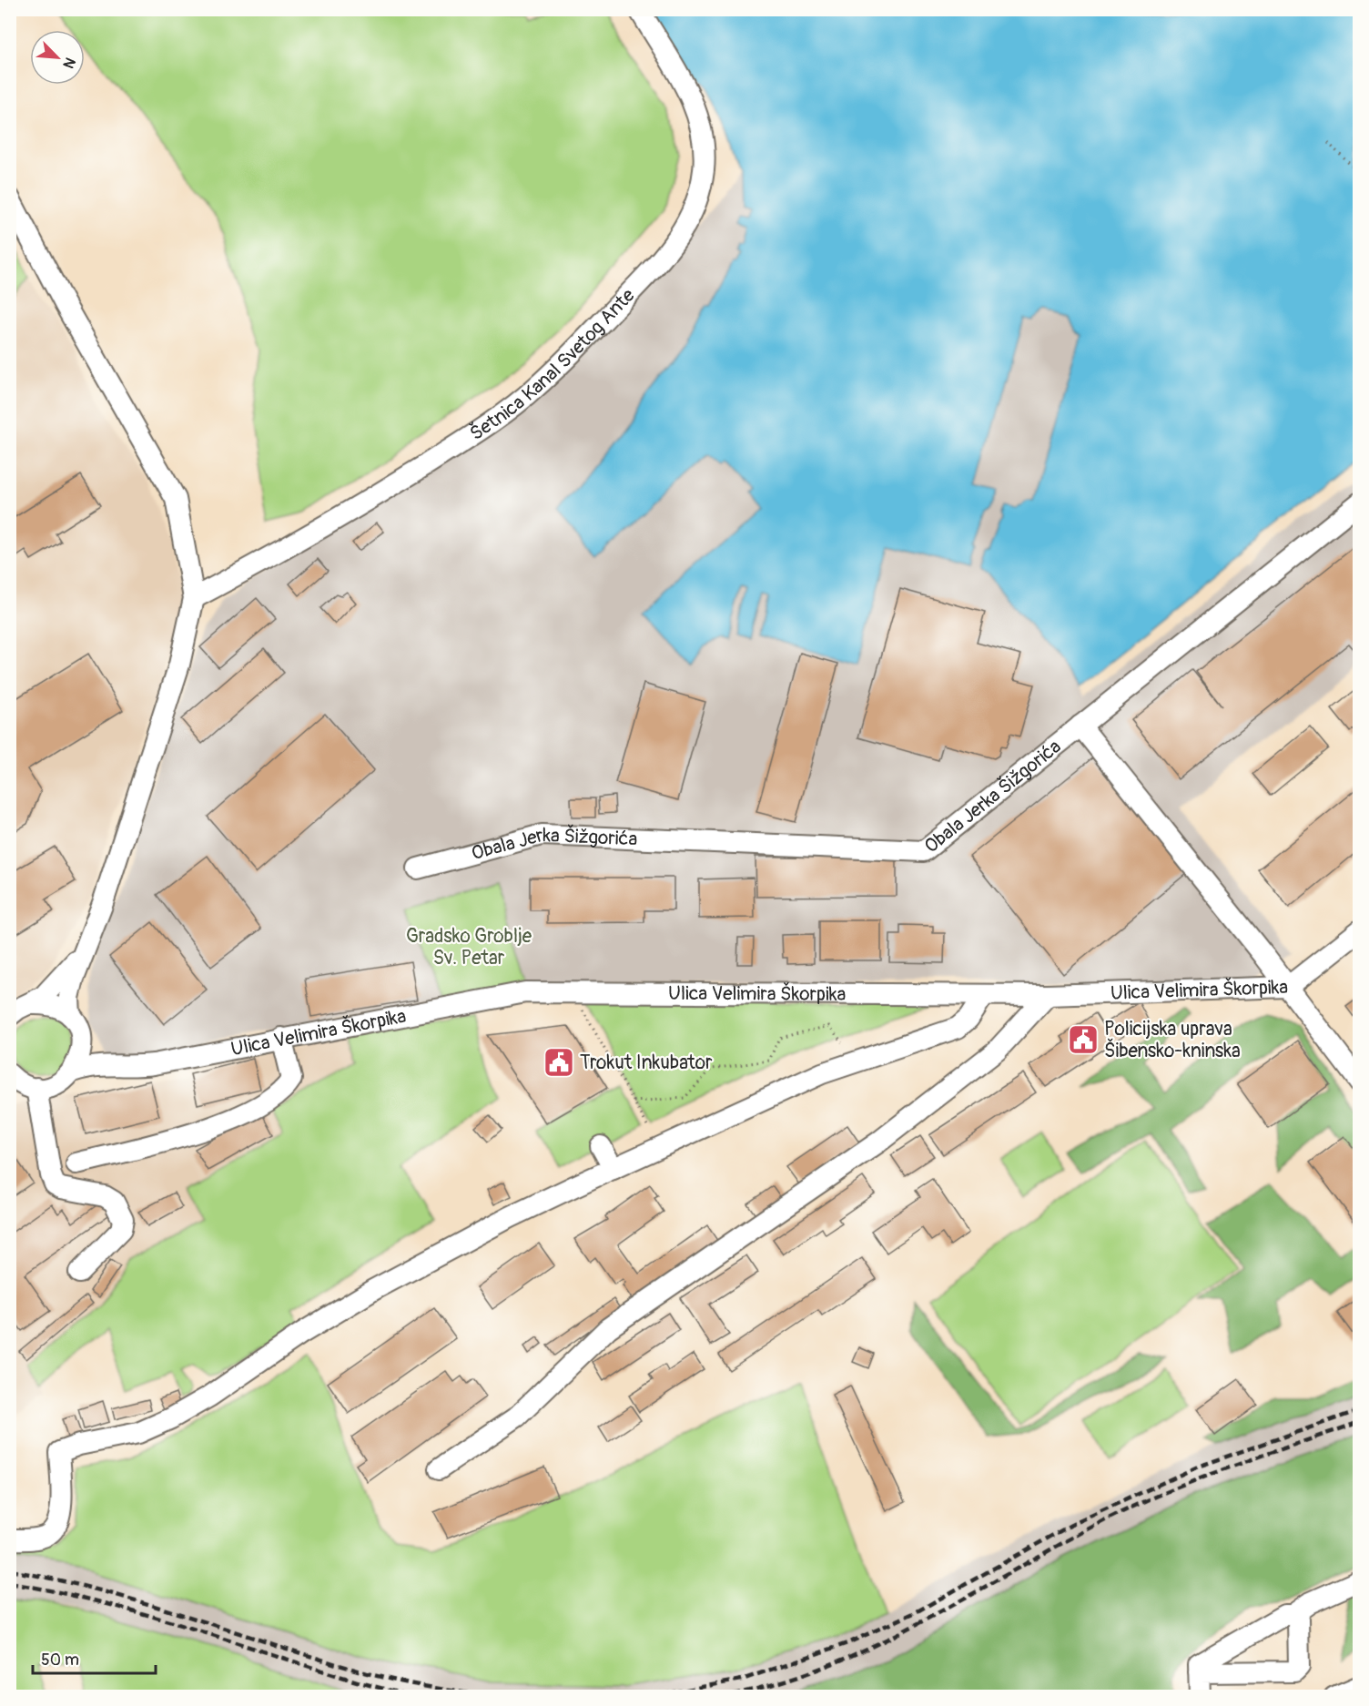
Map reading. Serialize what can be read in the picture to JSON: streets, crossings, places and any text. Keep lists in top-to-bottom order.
{
  "streets": {
    "street": ["Šetnica Kanal Svetog Ante", "Obala Jerka Šižgorića", "Ulica Velimira Škorpika"]
  },
  "parks": ["Gradsko Groblje Sv. Petar"],
  "places": {
    "public building": ["Policijska uprava Šibensko-kninska", "Trokut Inkubator"]
  },
  "scale_bar": "50 m",
  "north": "bottom right"
}
